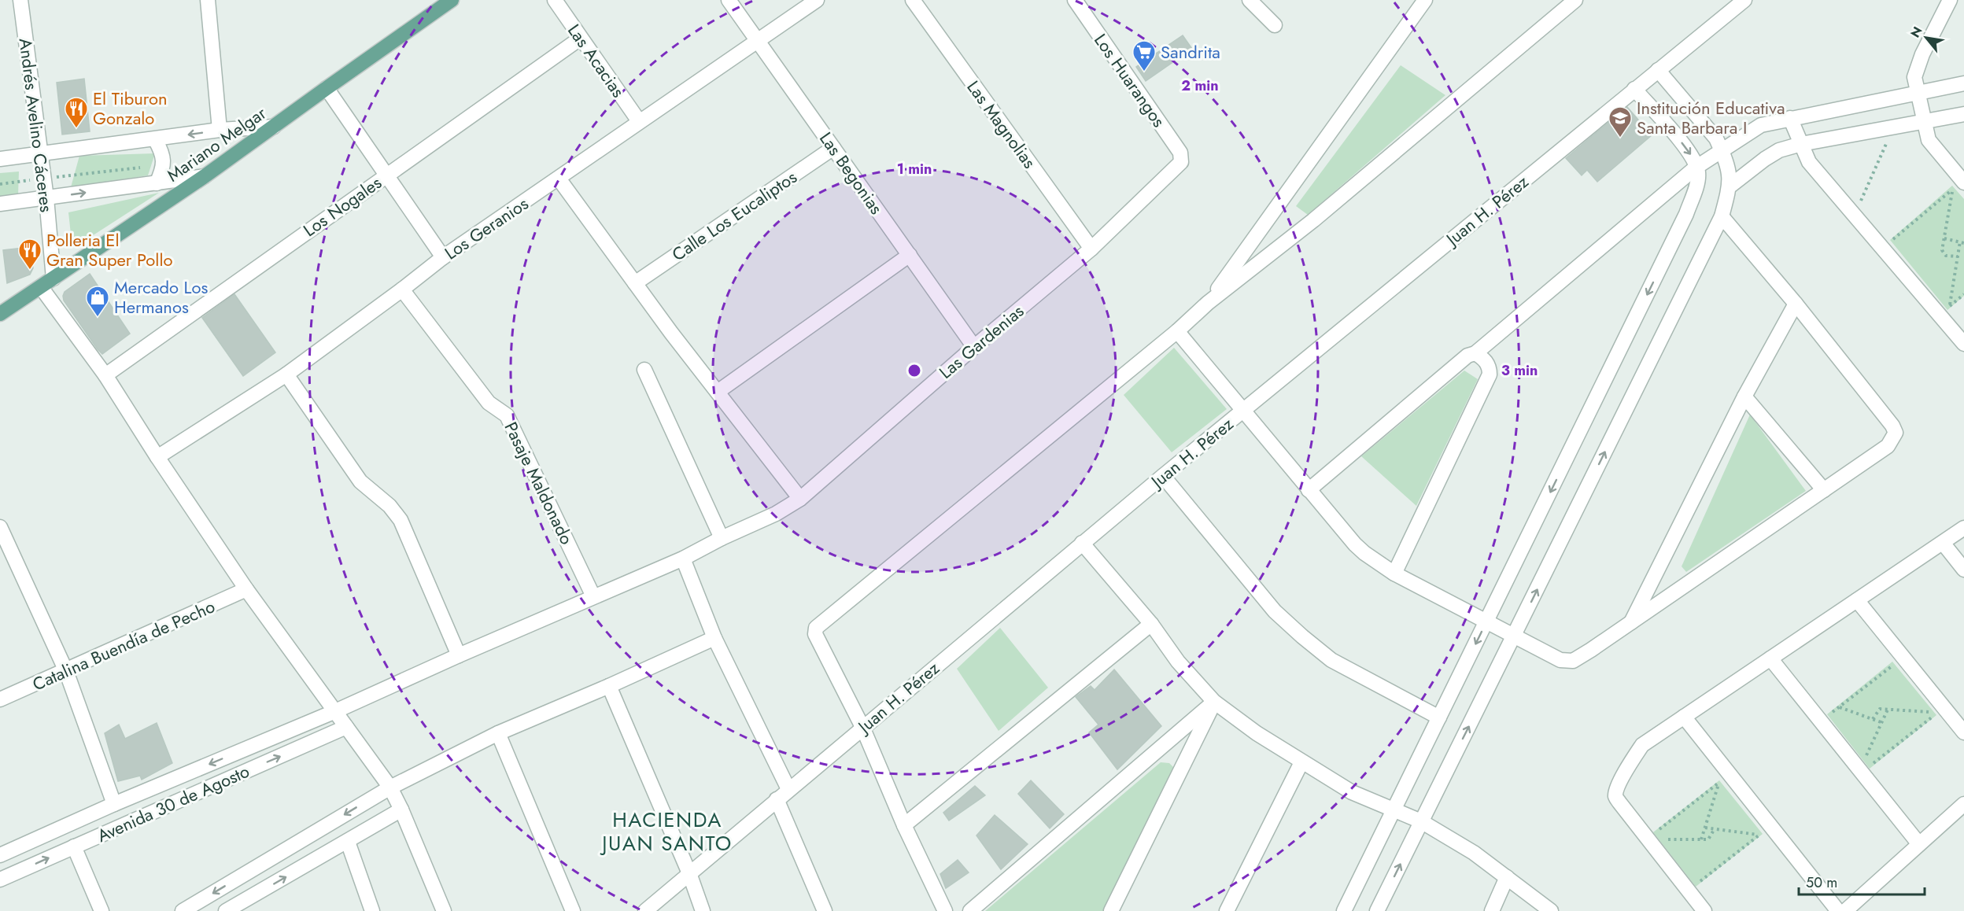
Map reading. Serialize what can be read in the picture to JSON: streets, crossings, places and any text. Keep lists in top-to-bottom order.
{
  "streets": {
    "main road": ["Mariano Melgar"],
    "street": [
      "Las Acacias",
      "Los Huarangos",
      "Las Magnolias",
      "Andrés Avelino Cáceres",
      "Las Begonias",
      "Los Nogales",
      "Juan H. Pérez",
      "Calle Los Eucaliptos",
      "Los Geranios",
      "Las Gardenias",
      "Pasaje Maldonado",
      "Catalina Buendía de Pecho",
      "Avenida 30 de Agosto"
    ]
  },
  "crossings": [
    ["Las Acacias", "Los Nogales"],
    ["Las Acacias", "Los Geranios"],
    ["Los Huarangos", "Las Gardenias"],
    ["Las Magnolias", "Las Gardenias"],
    ["Andrés Avelino Cáceres", "Mariano Melgar"],
    ["Las Begonias", "Calle Los Eucaliptos"],
    ["Las Begonias", "Los Geranios"],
    ["Las Begonias", "Las Gardenias"],
    ["Los Geranios", "Pasaje Maldonado"],
    ["Las Gardenias", "Pasaje Maldonado"],
    ["Las Gardenias", "Avenida 30 de Agosto"],
    ["Pasaje Maldonado", "Avenida 30 de Agosto"]
  ],
  "districts": ["HACIENDA JUAN SANTO"],
  "places": {
    "supermarket": ["Sandrita"],
    "restaurant": ["El Tiburon Gonzalo", "Polleria El Gran Super Pollo"],
    "school or university": ["Institución Educativa Santa Barbara I"],
    "shop": ["Mercado Los Hermanos"]
  },
  "scale_bar": "50 m",
  "north": "top left",
  "rings": ["2 min", "1 min", "3 min"]
}
